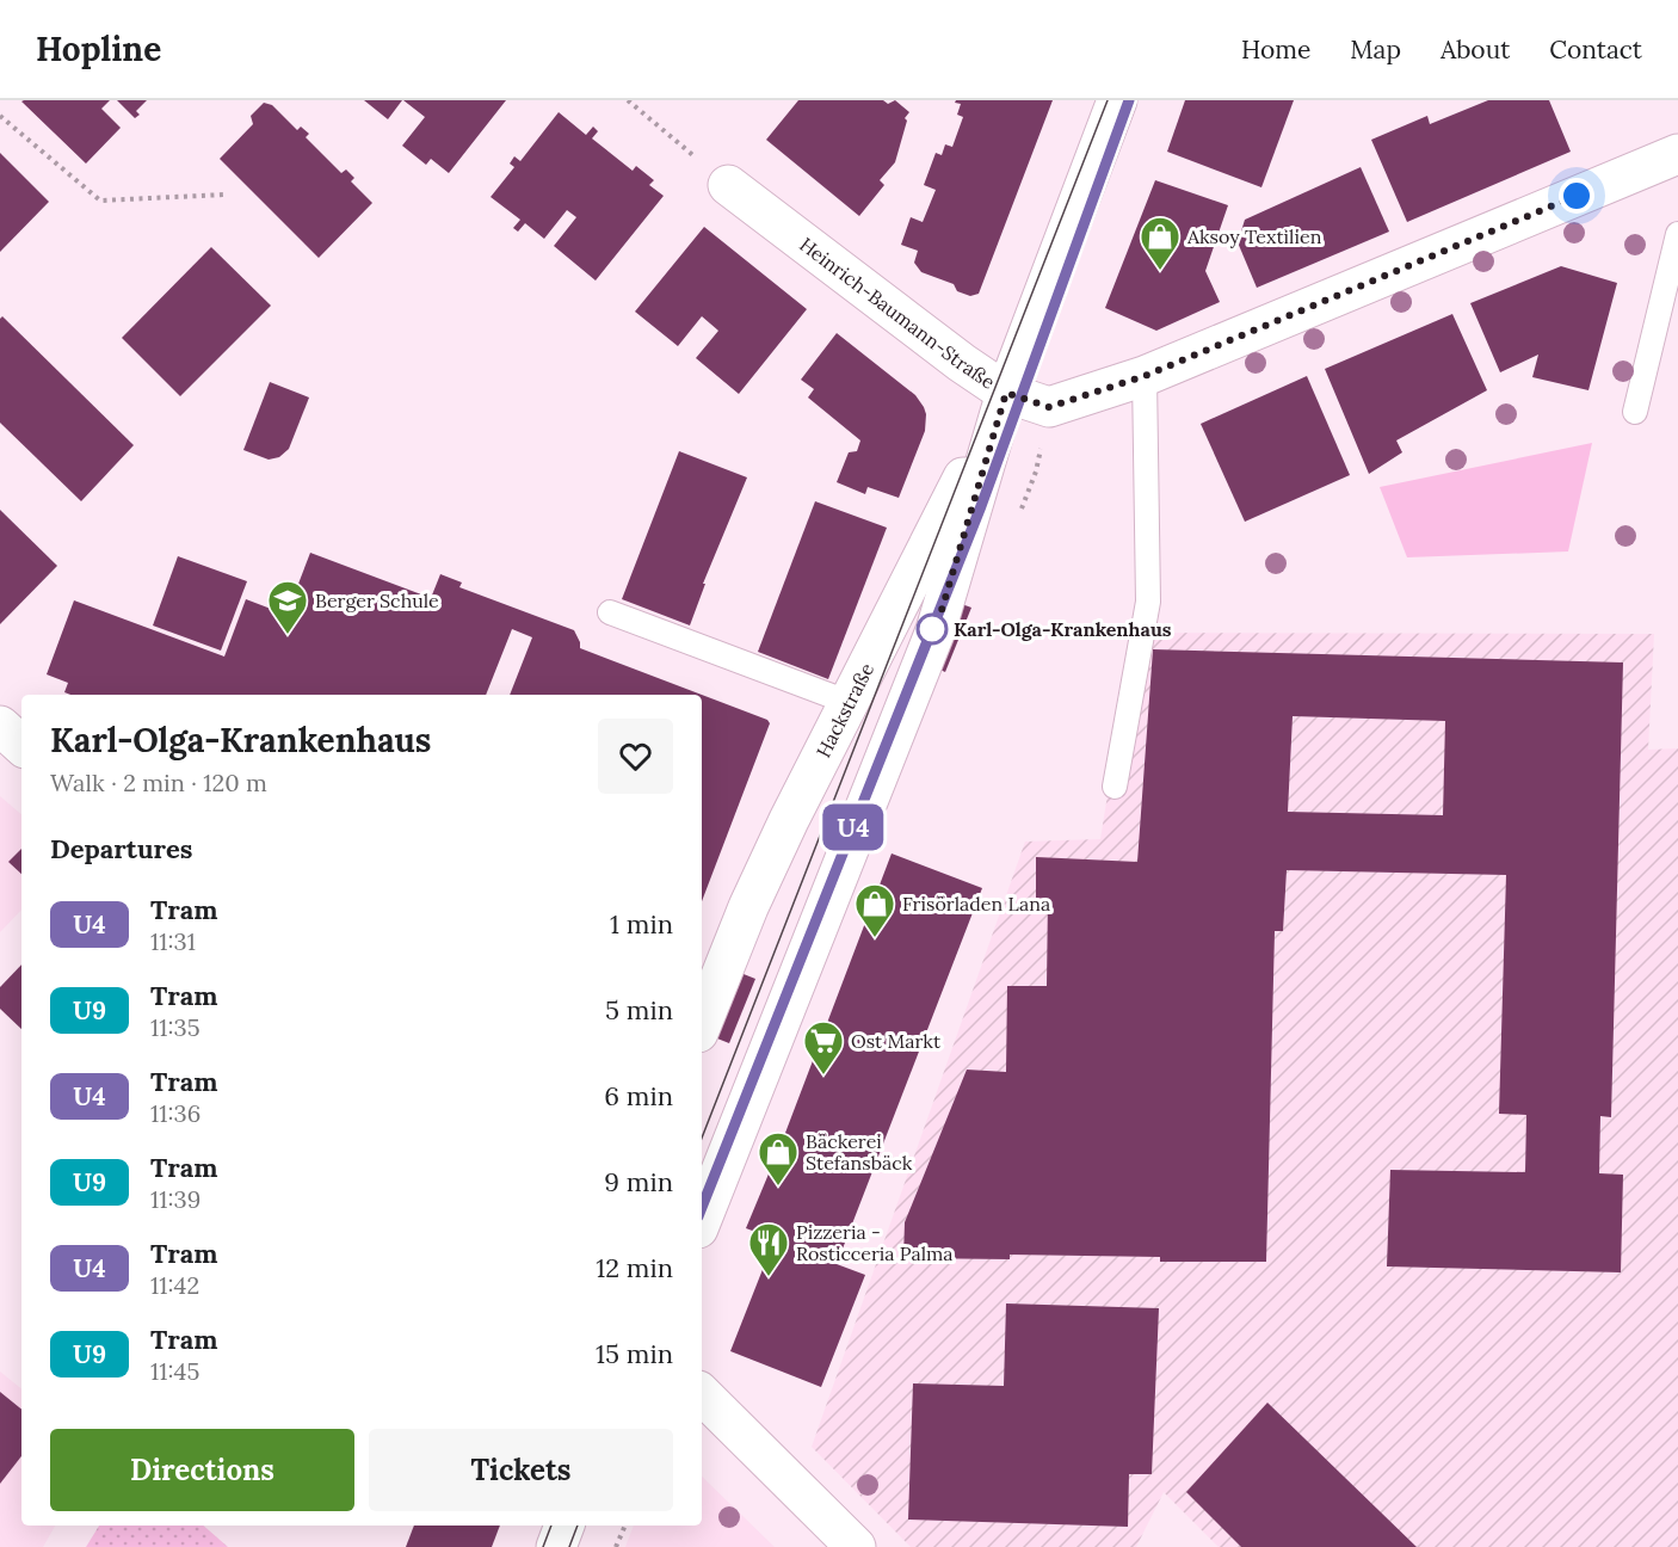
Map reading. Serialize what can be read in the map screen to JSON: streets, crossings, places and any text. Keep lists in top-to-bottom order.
{
  "streets": {
    "main road": ["Heinrich-Baumann-Straße", "Hackstraße"]
  },
  "crossings": [
    ["Heinrich-Baumann-Straße", "Hackstraße"]
  ],
  "places": {
    "shop": ["Aksoy Textilien", "Frisörladen Lana", "Bäckerei Stefansbäck"],
    "other": ["Karl-Olga-Krankenhaus"],
    "school or university": ["Berger Schule"],
    "supermarket": ["Ost Markt"],
    "restaurant": ["Pizzeria - Rosticceria Palma"]
  },
  "lines": ["tram line U4"],
  "page": {
    "header": "Hopline",
    "nav": [
      "Home",
      "Map",
      "About",
      "Contact"
    ],
    "on_map": "U4",
    "heading": [
      ["Karl-Olga-Krankenhaus", "Walk · 2 min · 120 m"],
      "Departures"
    ],
    "list": [
      {
        "mark": "U4",
        "name": "Tram",
        "note": "11:31",
        "value": "1 min"
      },
      {
        "mark": "U9",
        "name": "Tram",
        "note": "11:35",
        "value": "5 min"
      },
      {
        "mark": "U4",
        "name": "Tram",
        "note": "11:36",
        "value": "6 min"
      },
      {
        "mark": "U9",
        "name": "Tram",
        "note": "11:39",
        "value": "9 min"
      },
      {
        "mark": "U4",
        "name": "Tram",
        "note": "11:42",
        "value": "12 min"
      },
      {
        "mark": "U9",
        "name": "Tram",
        "note": "11:45",
        "value": "15 min"
      }
    ],
    "buttons": ["Directions", "Tickets"]
  }
}
